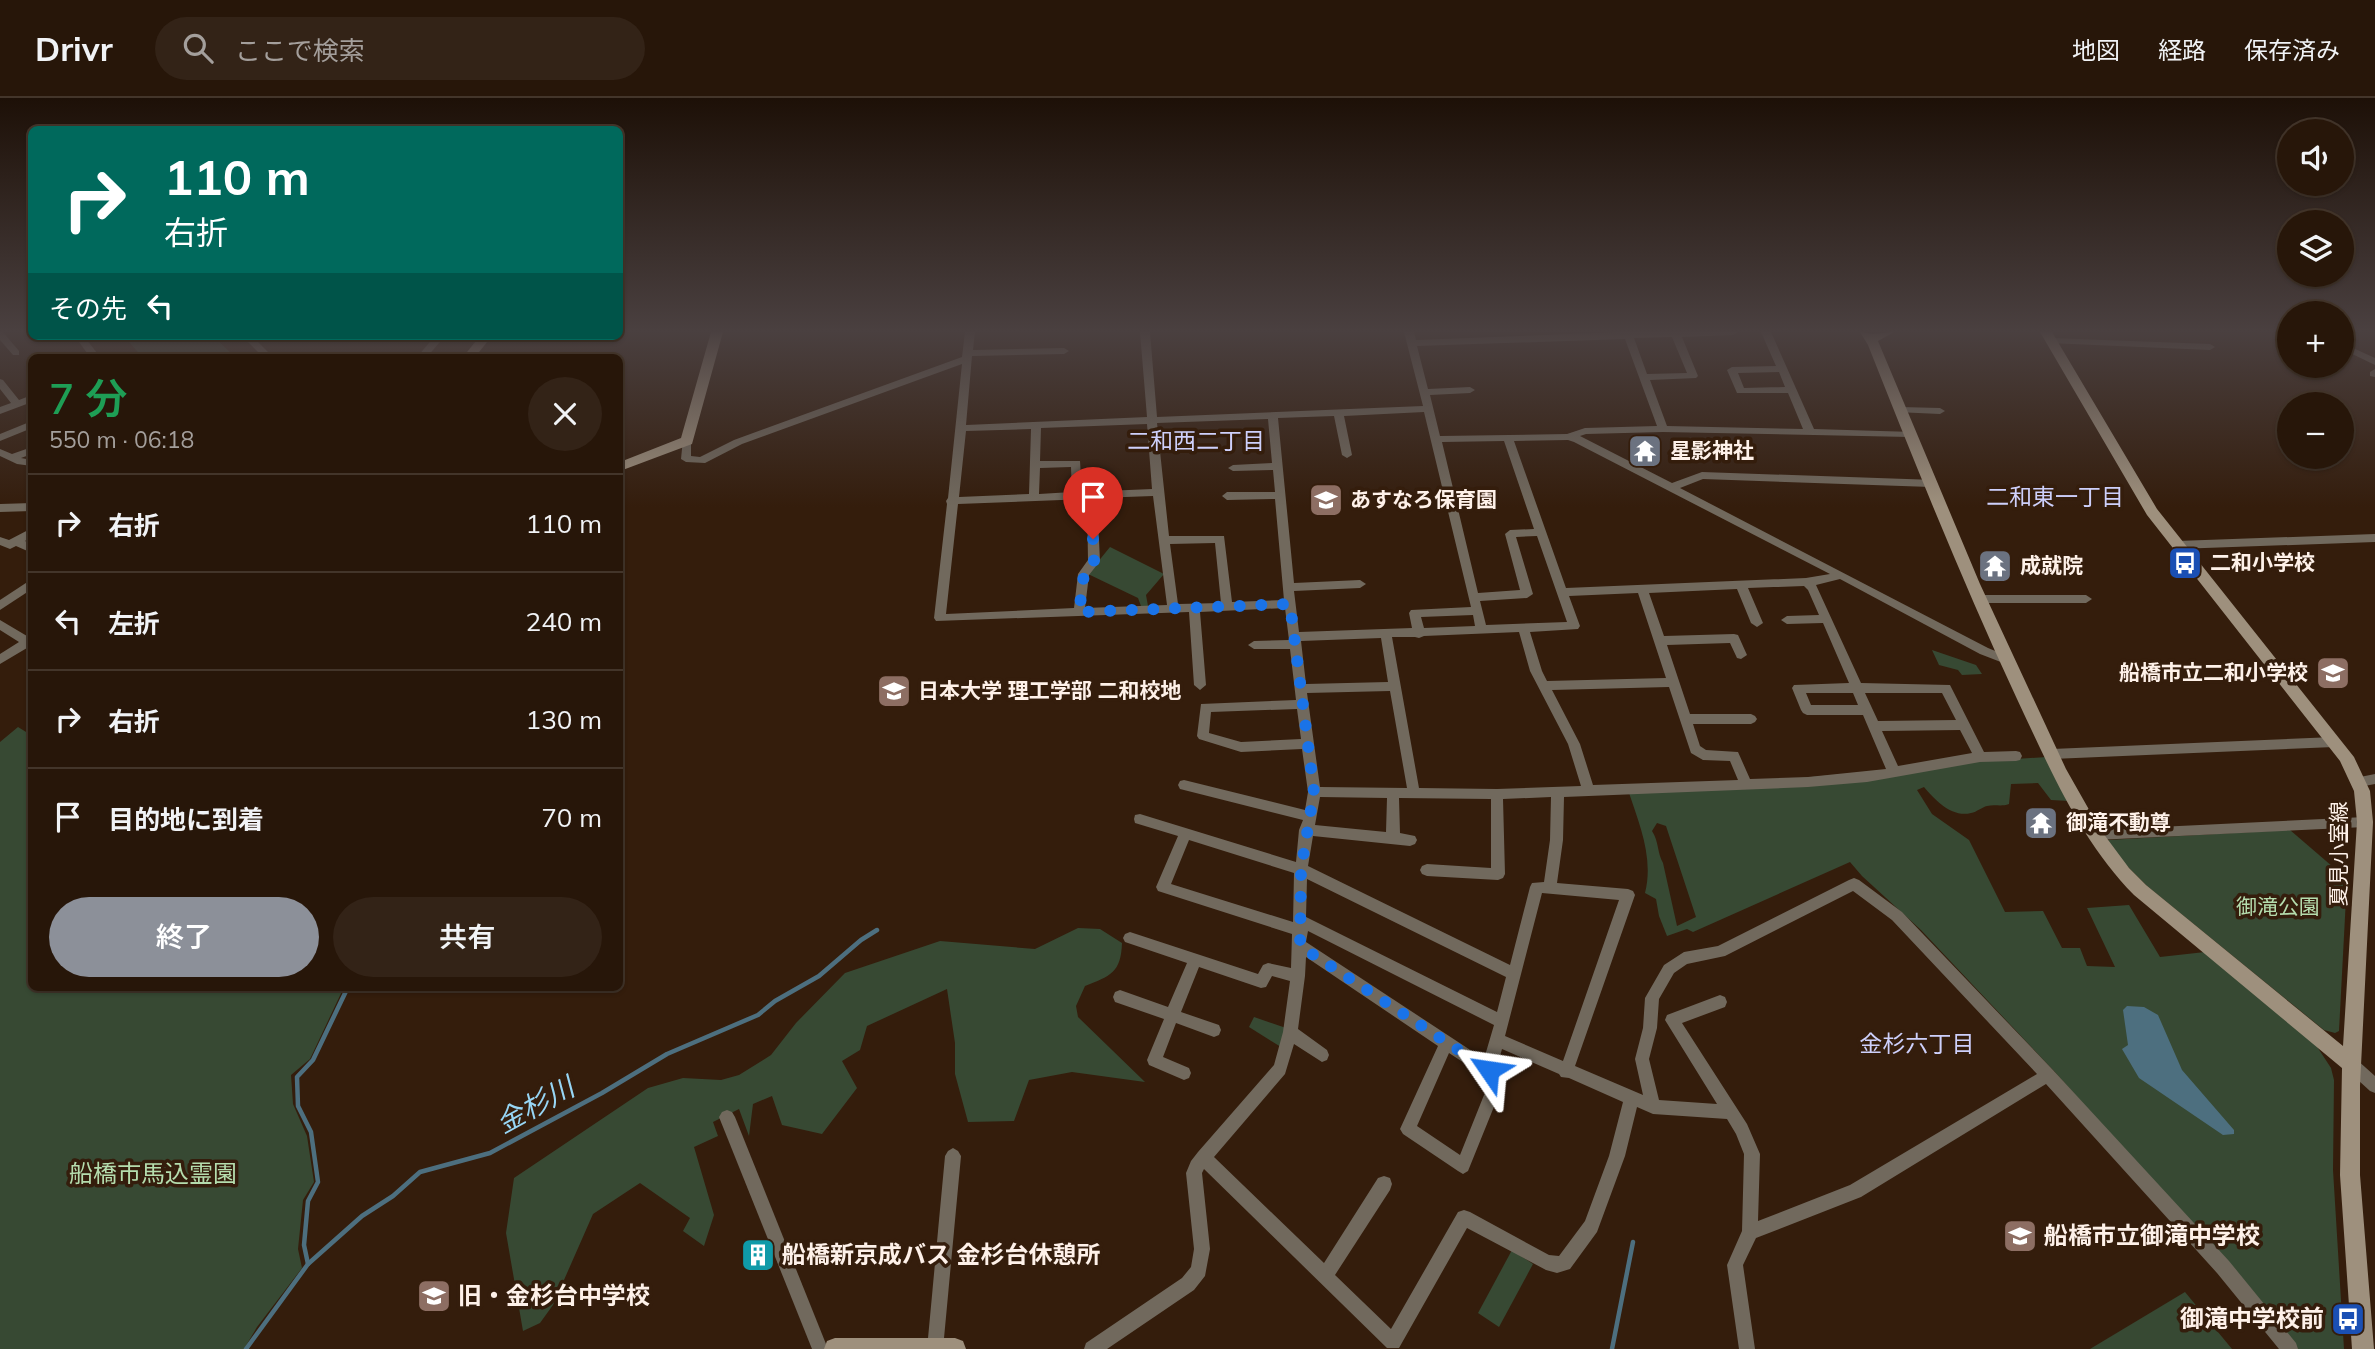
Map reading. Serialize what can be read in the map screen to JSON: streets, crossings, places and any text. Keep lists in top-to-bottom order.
{
  "streets": {
    "street": ["夏見小室線"]
  },
  "districts": ["二和西二丁目", "二和東一丁目", "金杉六丁目"],
  "water": ["金杉川"],
  "parks": ["御滝公園", "船橋市馬込霊園"],
  "places": {
    "temple": ["星影神社", "成就院", "御滝不動尊"],
    "school or university": [
      "あすなろ保育園",
      "船橋市立二和小学校",
      "日本大学 理工学部 二和校地",
      "船橋市立御滝中学校",
      "旧・金杉台中学校"
    ],
    "bus stop": ["二和小学校", "御滝中学校前"],
    "building": ["船橋新京成バス 金杉台休憩所"]
  },
  "page": {
    "header": "Drivr",
    "search": "ここで検索",
    "nav": ["地図", "経路", "保存済み"],
    "map_buttons": ["+", "−"],
    "turn": ["110 m", "右折"],
    "then": "その先",
    "heading": ["7 分", "550 m · 06:18"],
    "list": [
      {
        "name": "右折",
        "value": "110 m"
      },
      {
        "name": "左折",
        "value": "240 m"
      },
      {
        "name": "右折",
        "value": "130 m"
      },
      {
        "name": "目的地に到着",
        "value": "70 m"
      }
    ],
    "buttons": ["終了", "共有"]
  }
}
